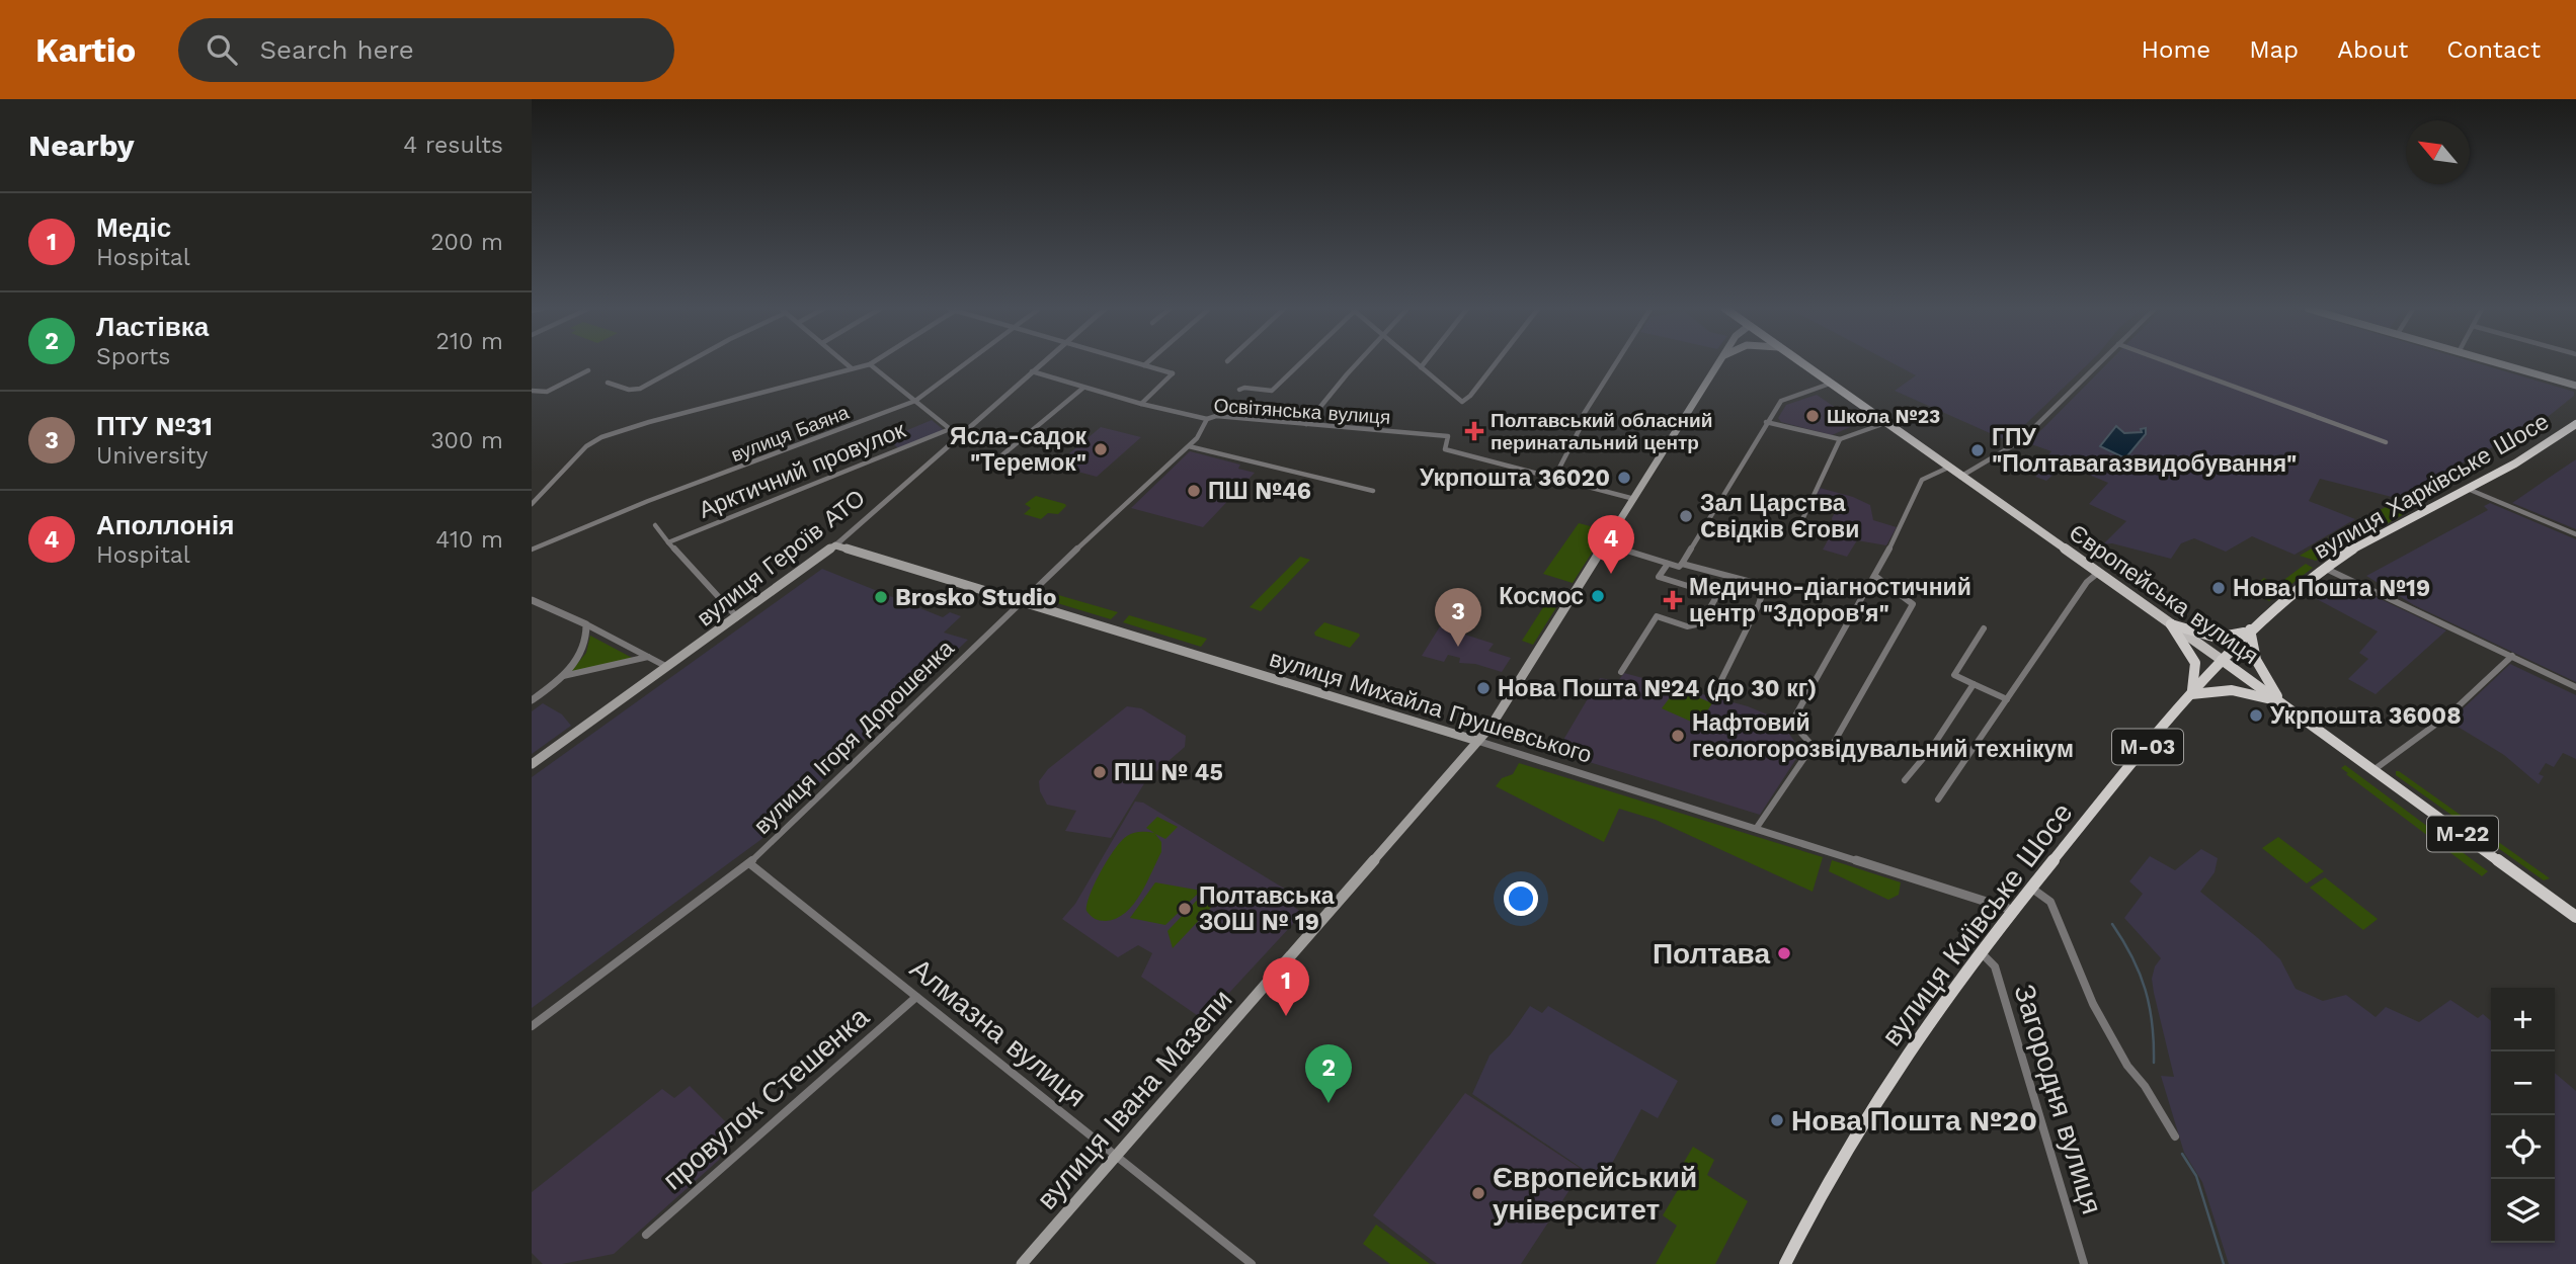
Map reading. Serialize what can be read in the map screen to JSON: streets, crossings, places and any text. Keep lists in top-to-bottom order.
{
  "streets": {
    "highway": [
      "вулиця Харківське Шосе",
      "Європейська вулиця",
      "М-03",
      "М-22",
      "вулиця Київське Шосе"
    ],
    "main road": ["вулиця Героїв АТО", "вулиця Михайла Грушевського", "вулиця Івана Мазепи"],
    "street": [
      "Освітянська вулиця",
      "вулиця Баяна",
      "Арктичний провулок",
      "вулиця Ігоря Дорошенка",
      "Алмазна вулиця",
      "провулок Стешенка",
      "Загородня вулиця"
    ]
  },
  "crossings": [
    ["Освітянська вулиця", "вулиця Героїв АТО"],
    ["Освітянська вулиця", "вулиця Ігоря Дорошенка"],
    ["вулиця Харківське Шосе", "вулиця Київське Шосе"],
    ["вулиця Героїв АТО", "вулиця Михайла Грушевського"],
    ["Європейська вулиця", "вулиця Київське Шосе"],
    ["вулиця Михайла Грушевського", "вулиця Ігоря Дорошенка"],
    ["вулиця Михайла Грушевського", "вулиця Київське Шосе"],
    ["вулиця Михайла Грушевського", "вулиця Івана Мазепи"],
    ["вулиця Ігоря Дорошенка", "Алмазна вулиця"],
    ["вулиця Київське Шосе", "Загородня вулиця"],
    ["Алмазна вулиця", "провулок Стешенка"],
    ["Алмазна вулиця", "вулиця Івана Мазепи"]
  ],
  "places": {
    "other": [
      "Школа №23",
      "Ясла-садок \"Теремок\"",
      "ГПУ \"Полтавагазвидобування\"",
      "Укрпошта 36020",
      "ПШ №46",
      "Зал Царства Cвідків Єгови",
      "Нова Пошта №19",
      "Космос",
      "Brosko Studio",
      "Нова Пошта №24 (до 30 кг)",
      "Укрпошта 36008",
      "Нафтовий геологорозвідувальний технікум",
      "ПШ № 45",
      "Полтавська ЗОШ № 19",
      "Полтава",
      "Нова Пошта №20",
      "Європейський університет"
    ],
    "health": ["Полтавський обласний перинатальний центр", "Медично-діагностичний центр \"Здоров'я\""]
  },
  "north": "top left",
  "page": {
    "header": "Kartio",
    "search": "Search here",
    "nav": [
      "Home",
      "Map",
      "About",
      "Contact"
    ],
    "heading": ["Nearby", "4 results"],
    "list": [
      {
        "mark": "1",
        "name": "Медіс",
        "note": "Hospital",
        "value": "200 m"
      },
      {
        "mark": "2",
        "name": "Ластівка",
        "note": "Sports",
        "value": "210 m"
      },
      {
        "mark": "3",
        "name": "ПТУ №31",
        "note": "University",
        "value": "300 m"
      },
      {
        "mark": "4",
        "name": "Аполлонія",
        "note": "Hospital",
        "value": "410 m"
      }
    ],
    "pins": [
      "4",
      "3",
      "1",
      "2"
    ],
    "map_buttons": ["+", "−"]
  }
}
